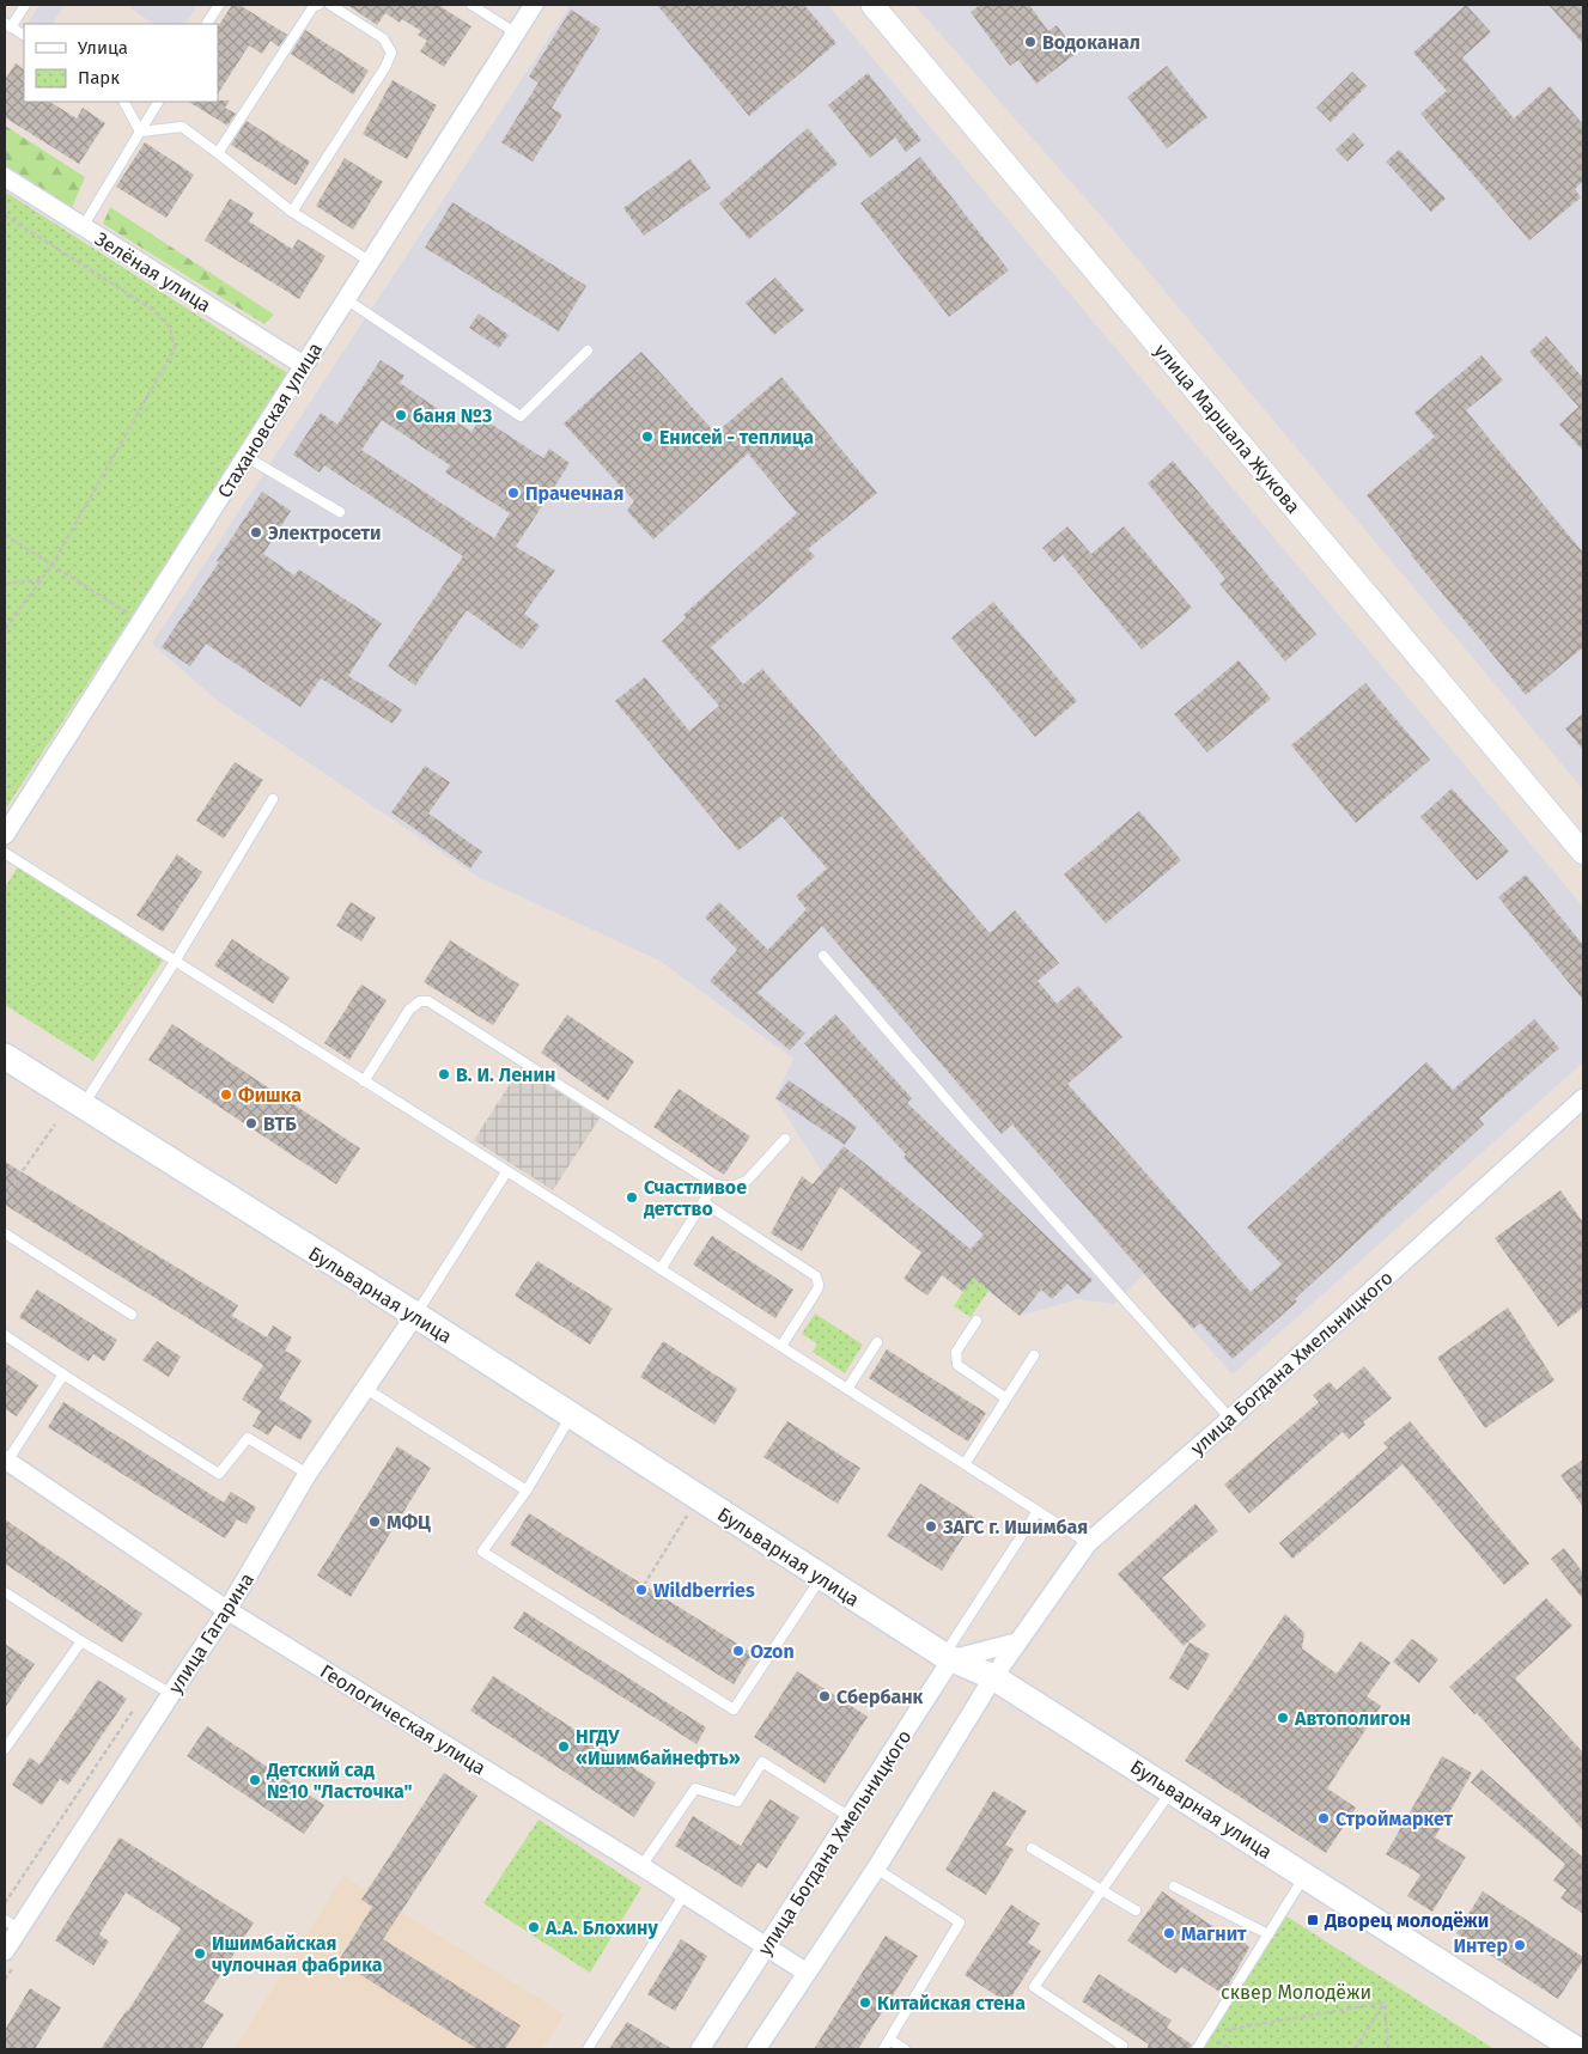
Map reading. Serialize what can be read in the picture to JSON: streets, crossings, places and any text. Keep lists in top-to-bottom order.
{
  "streets": {
    "main road": ["Бульварная улица"],
    "street": [
      "Зелёная улица",
      "Стахановская улица",
      "улица Маршала Жукова",
      "улица Богдана Хмельницкого",
      "улица Гагарина",
      "Геологическая улица"
    ]
  },
  "crossings": [
    ["Зелёная улица", "Стахановская улица"],
    ["Бульварная улица", "улица Богдана Хмельницкого"],
    ["Бульварная улица", "улица Гагарина"],
    ["улица Богдана Хмельницкого", "Геологическая улица"],
    ["улица Гагарина", "Геологическая улица"]
  ],
  "parks": ["сквер Молодёжи"],
  "places": {
    "other": [
      "Водоканал",
      "баня №3",
      "Енисей - теплица",
      "Прачечная",
      "Электросети",
      "В. И. Ленин",
      "Фишка",
      "ВТБ",
      "Счастливое детство",
      "МФЦ",
      "ЗАГС г. Ишимбая",
      "Wildberries",
      "Ozon",
      "Сбербанк",
      "Автополигон",
      "НГДУ «Ишимбайнефть»",
      "Детский сад №10 \"Ласточка\"",
      "Строймаркет",
      "А.А. Блохину",
      "Магнит",
      "Интер",
      "Ишимбайская чулочная фабрика",
      "Китайская стена"
    ],
    "transit": ["Дворец молодёжи"]
  },
  "legend": ["Улица", "Парк"]
}
